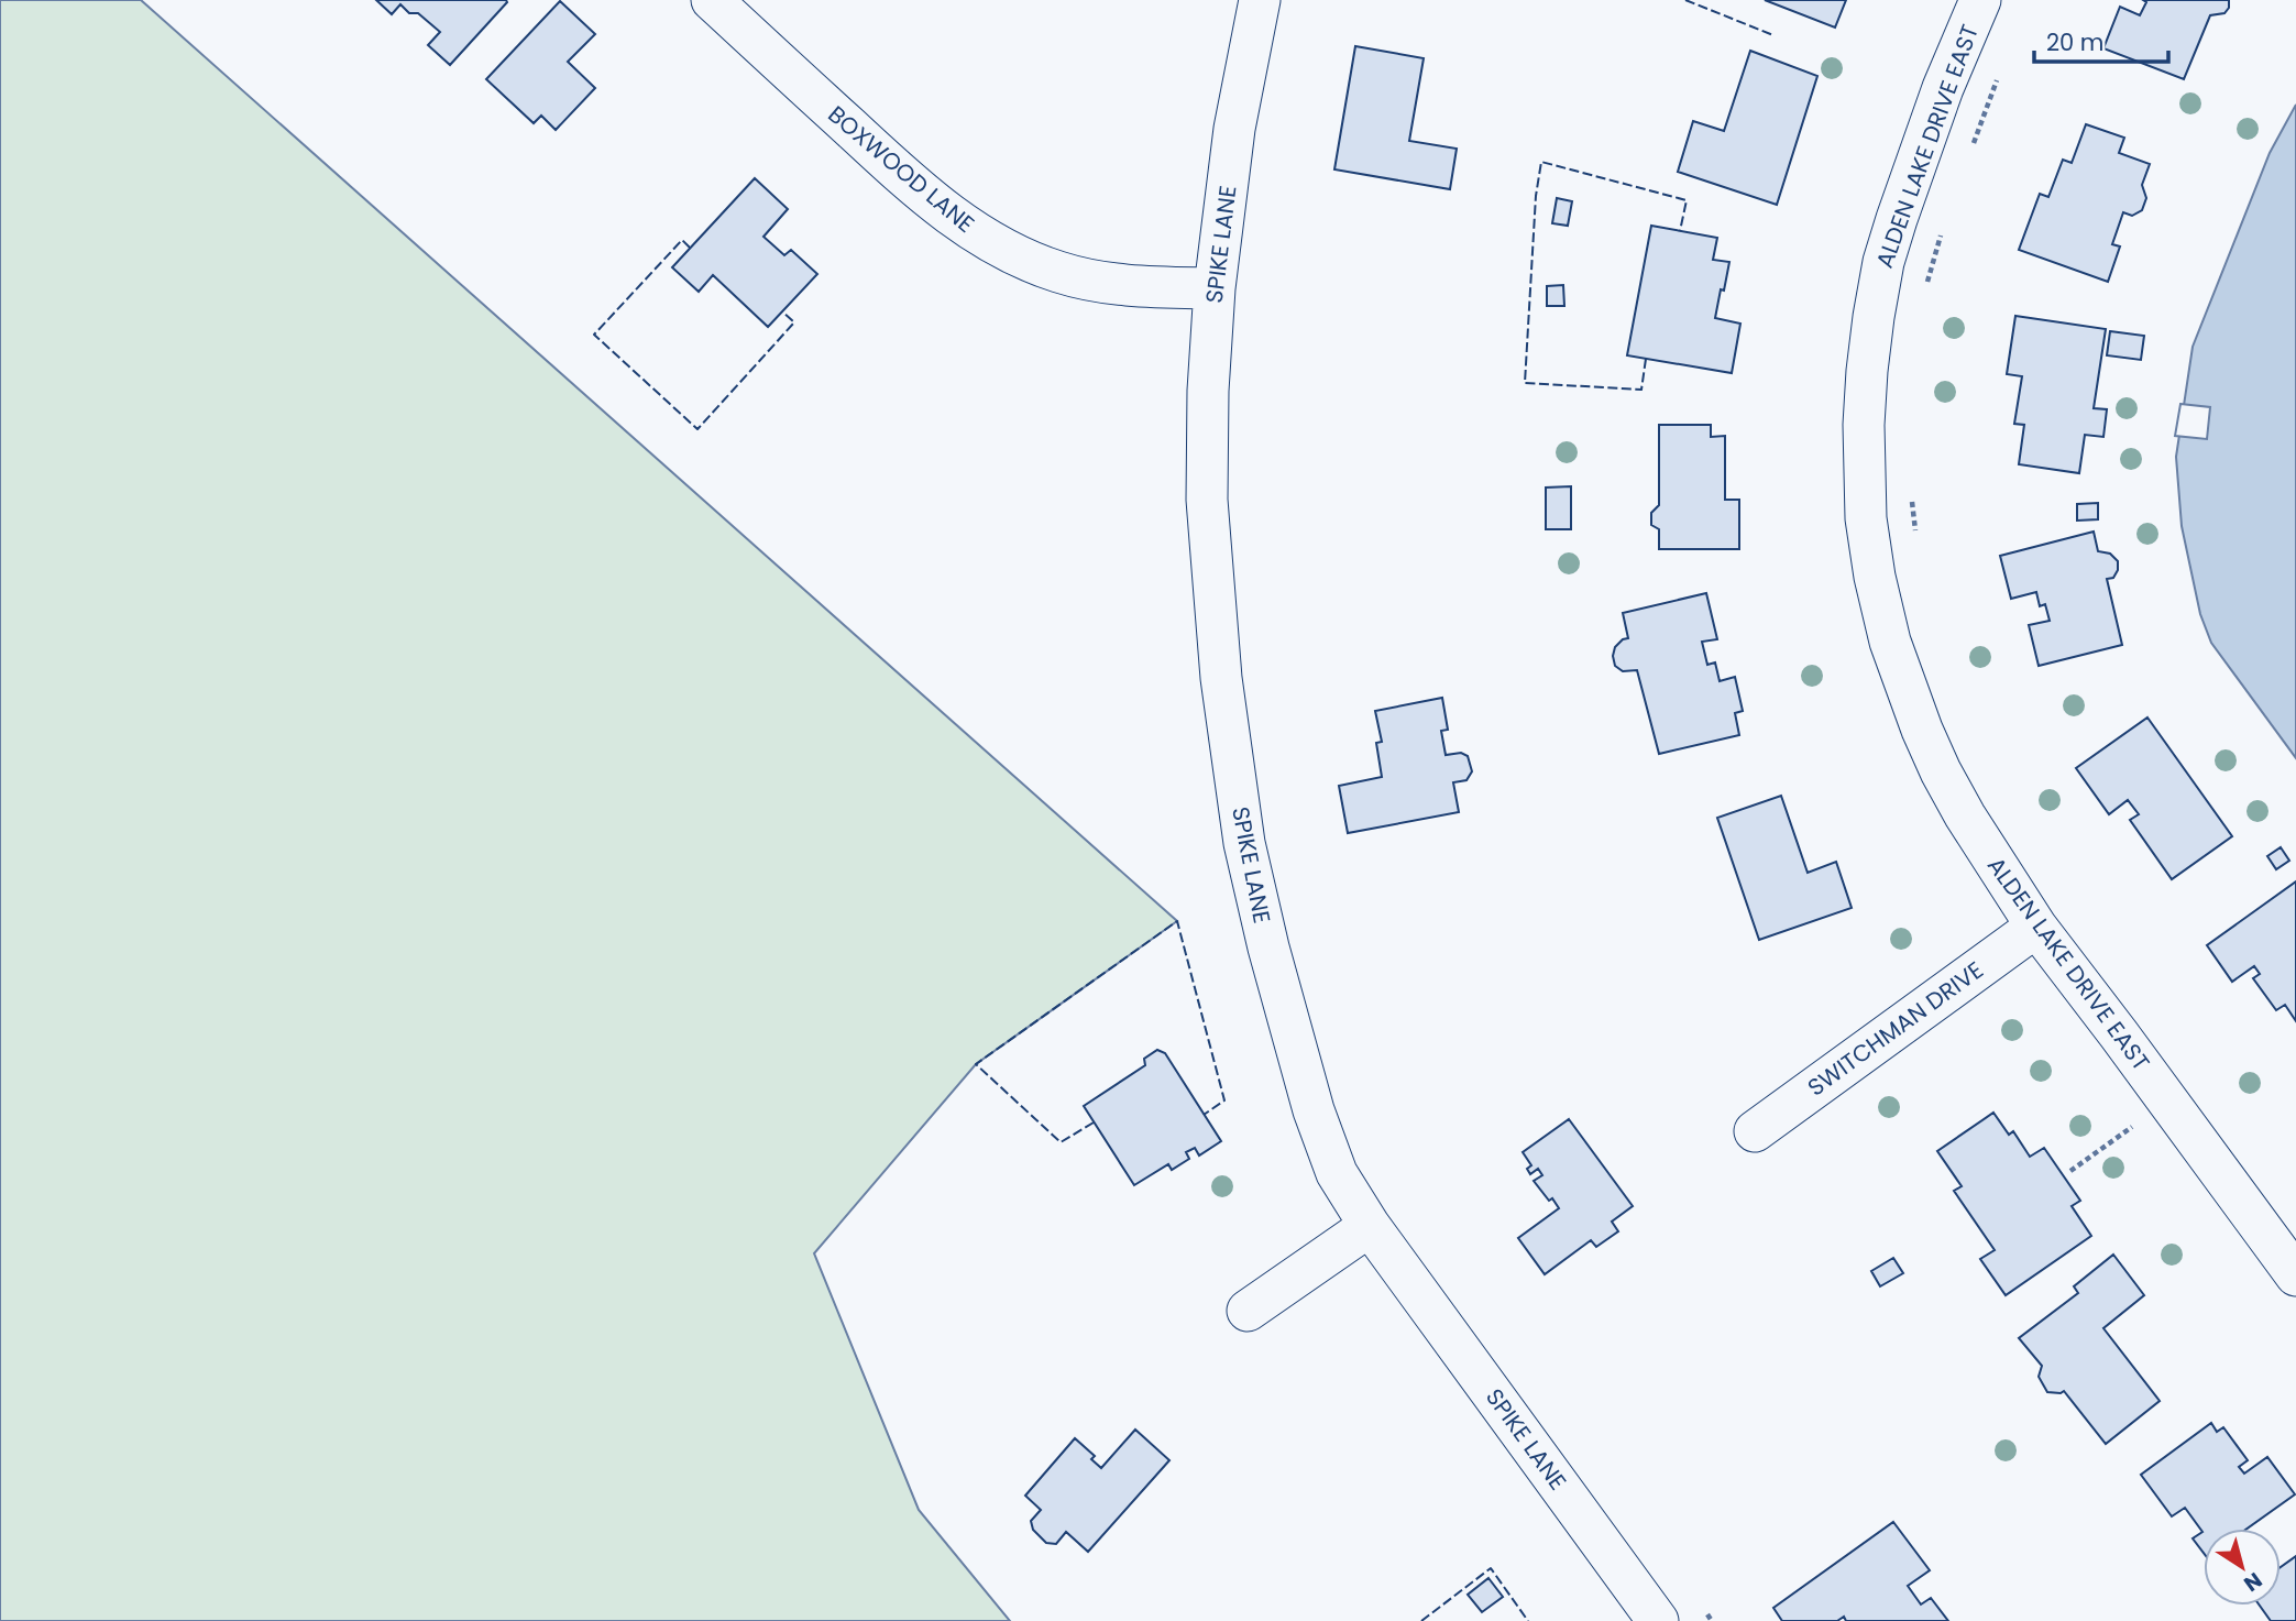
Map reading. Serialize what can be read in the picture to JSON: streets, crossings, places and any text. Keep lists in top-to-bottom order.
{
  "streets": {
    "street": [
      "ALDEN LAKE DRIVE EAST",
      "BOXWOOD LANE",
      "SPIKE LANE",
      "SWITCHMAN DRIVE"
    ]
  },
  "crossings": [
    ["ALDEN LAKE DRIVE EAST", "SWITCHMAN DRIVE"],
    ["BOXWOOD LANE", "SPIKE LANE"]
  ],
  "scale_bar": "20 m",
  "north": "bottom right"
}
